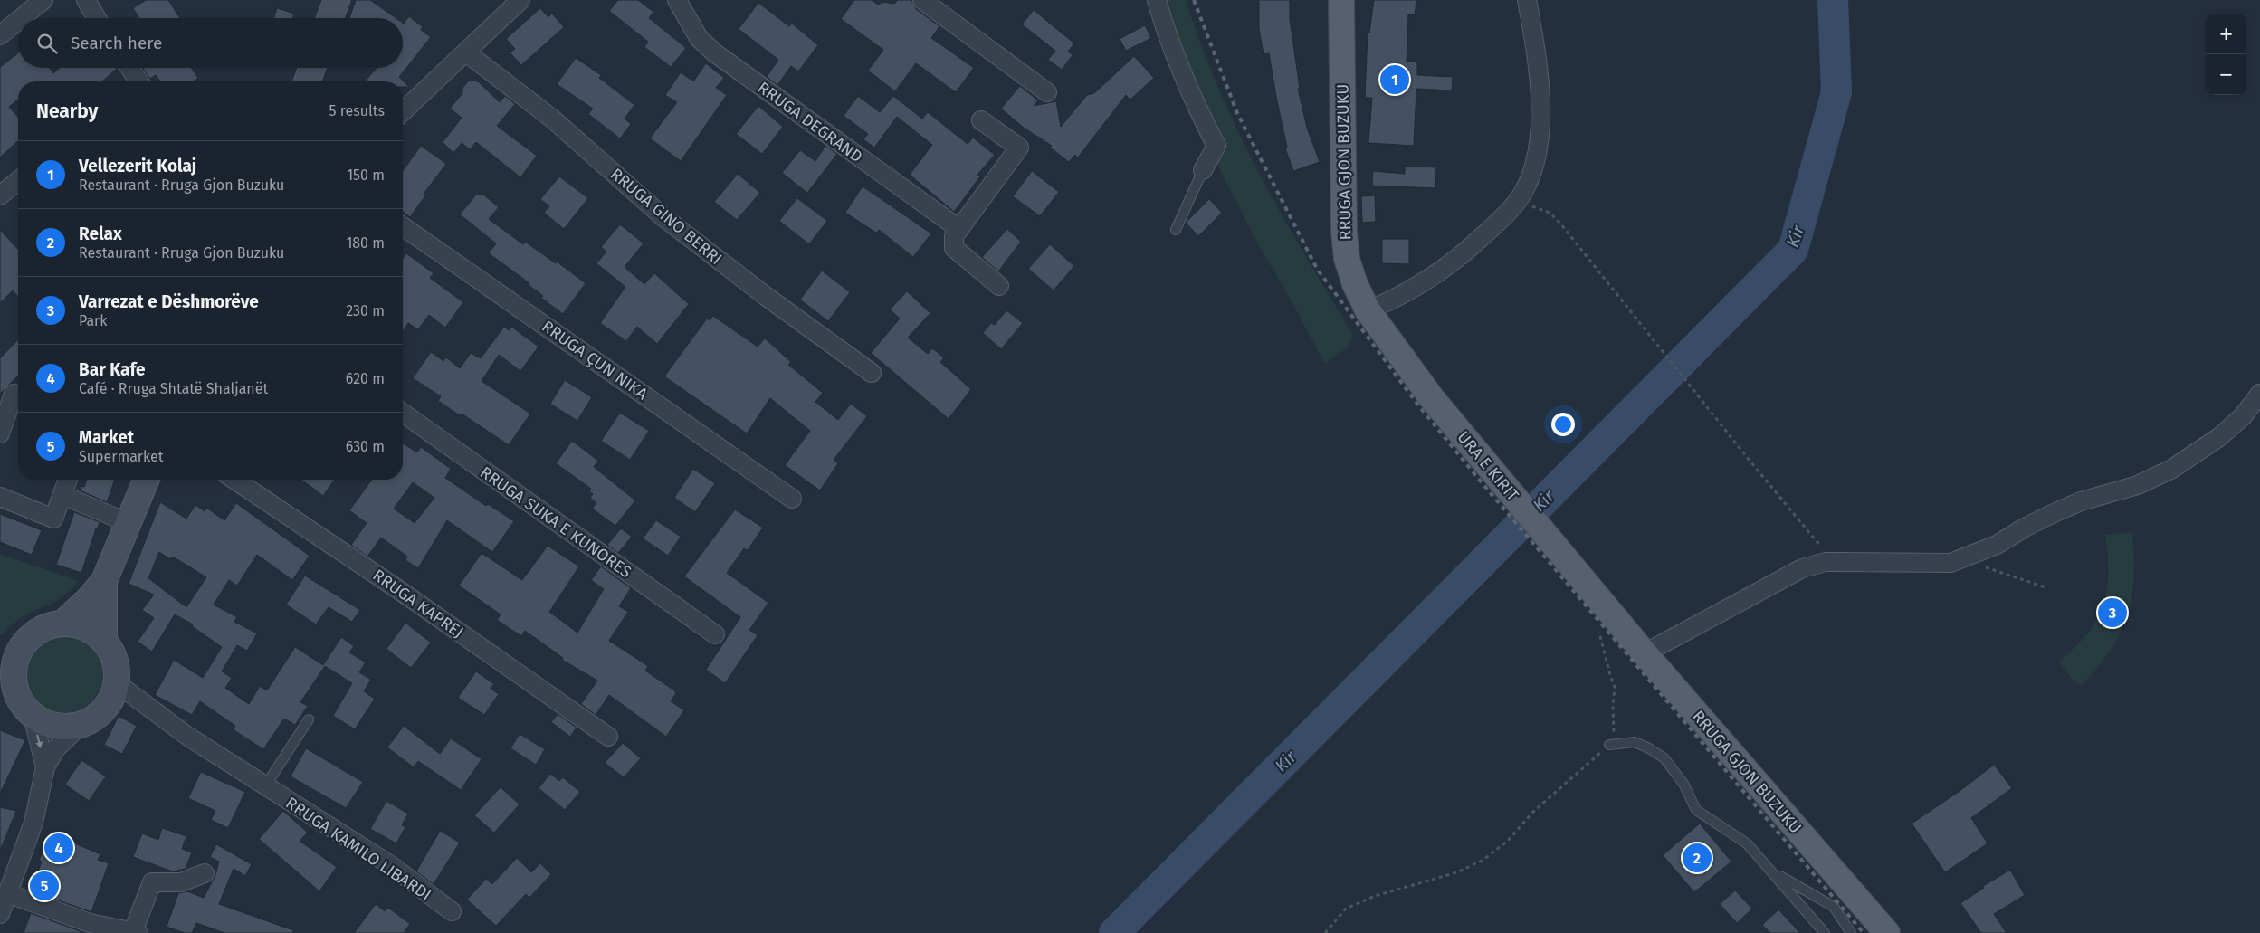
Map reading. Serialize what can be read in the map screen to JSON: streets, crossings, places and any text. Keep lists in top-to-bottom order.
{
  "streets": {
    "main road": ["RRUGA GJON BUZUKU", "URA E KIRIT"],
    "street": [
      "RRUGA DEGRAND",
      "RRUGA GINO BERRI",
      "RRUGA ÇUN NIKA",
      "RRUGA SUKA E KUNORES",
      "RRUGA KAPREJ",
      "RRUGA KAMILO LIBARDI"
    ]
  },
  "crossings": [
    ["RRUGA GJON BUZUKU", "URA E KIRIT"]
  ],
  "water": ["Kir"],
  "page": {
    "map_buttons": ["+", "−"],
    "search": "Search here",
    "pins": [
      "1",
      "3",
      "4",
      "2",
      "5"
    ],
    "heading": ["Nearby", "5 results"],
    "list": [
      {
        "mark": "1",
        "name": "Vellezerit Kolaj",
        "note": "Restaurant · Rruga Gjon Buzuku",
        "value": "150 m"
      },
      {
        "mark": "2",
        "name": "Relax",
        "note": "Restaurant · Rruga Gjon Buzuku",
        "value": "180 m"
      },
      {
        "mark": "3",
        "name": "Varrezat e Dëshmorëve",
        "note": "Park",
        "value": "230 m"
      },
      {
        "mark": "4",
        "name": "Bar Kafe",
        "note": "Café · Rruga Shtatë Shaljanët",
        "value": "620 m"
      },
      {
        "mark": "5",
        "name": "Market",
        "note": "Supermarket",
        "value": "630 m"
      }
    ]
  }
}
